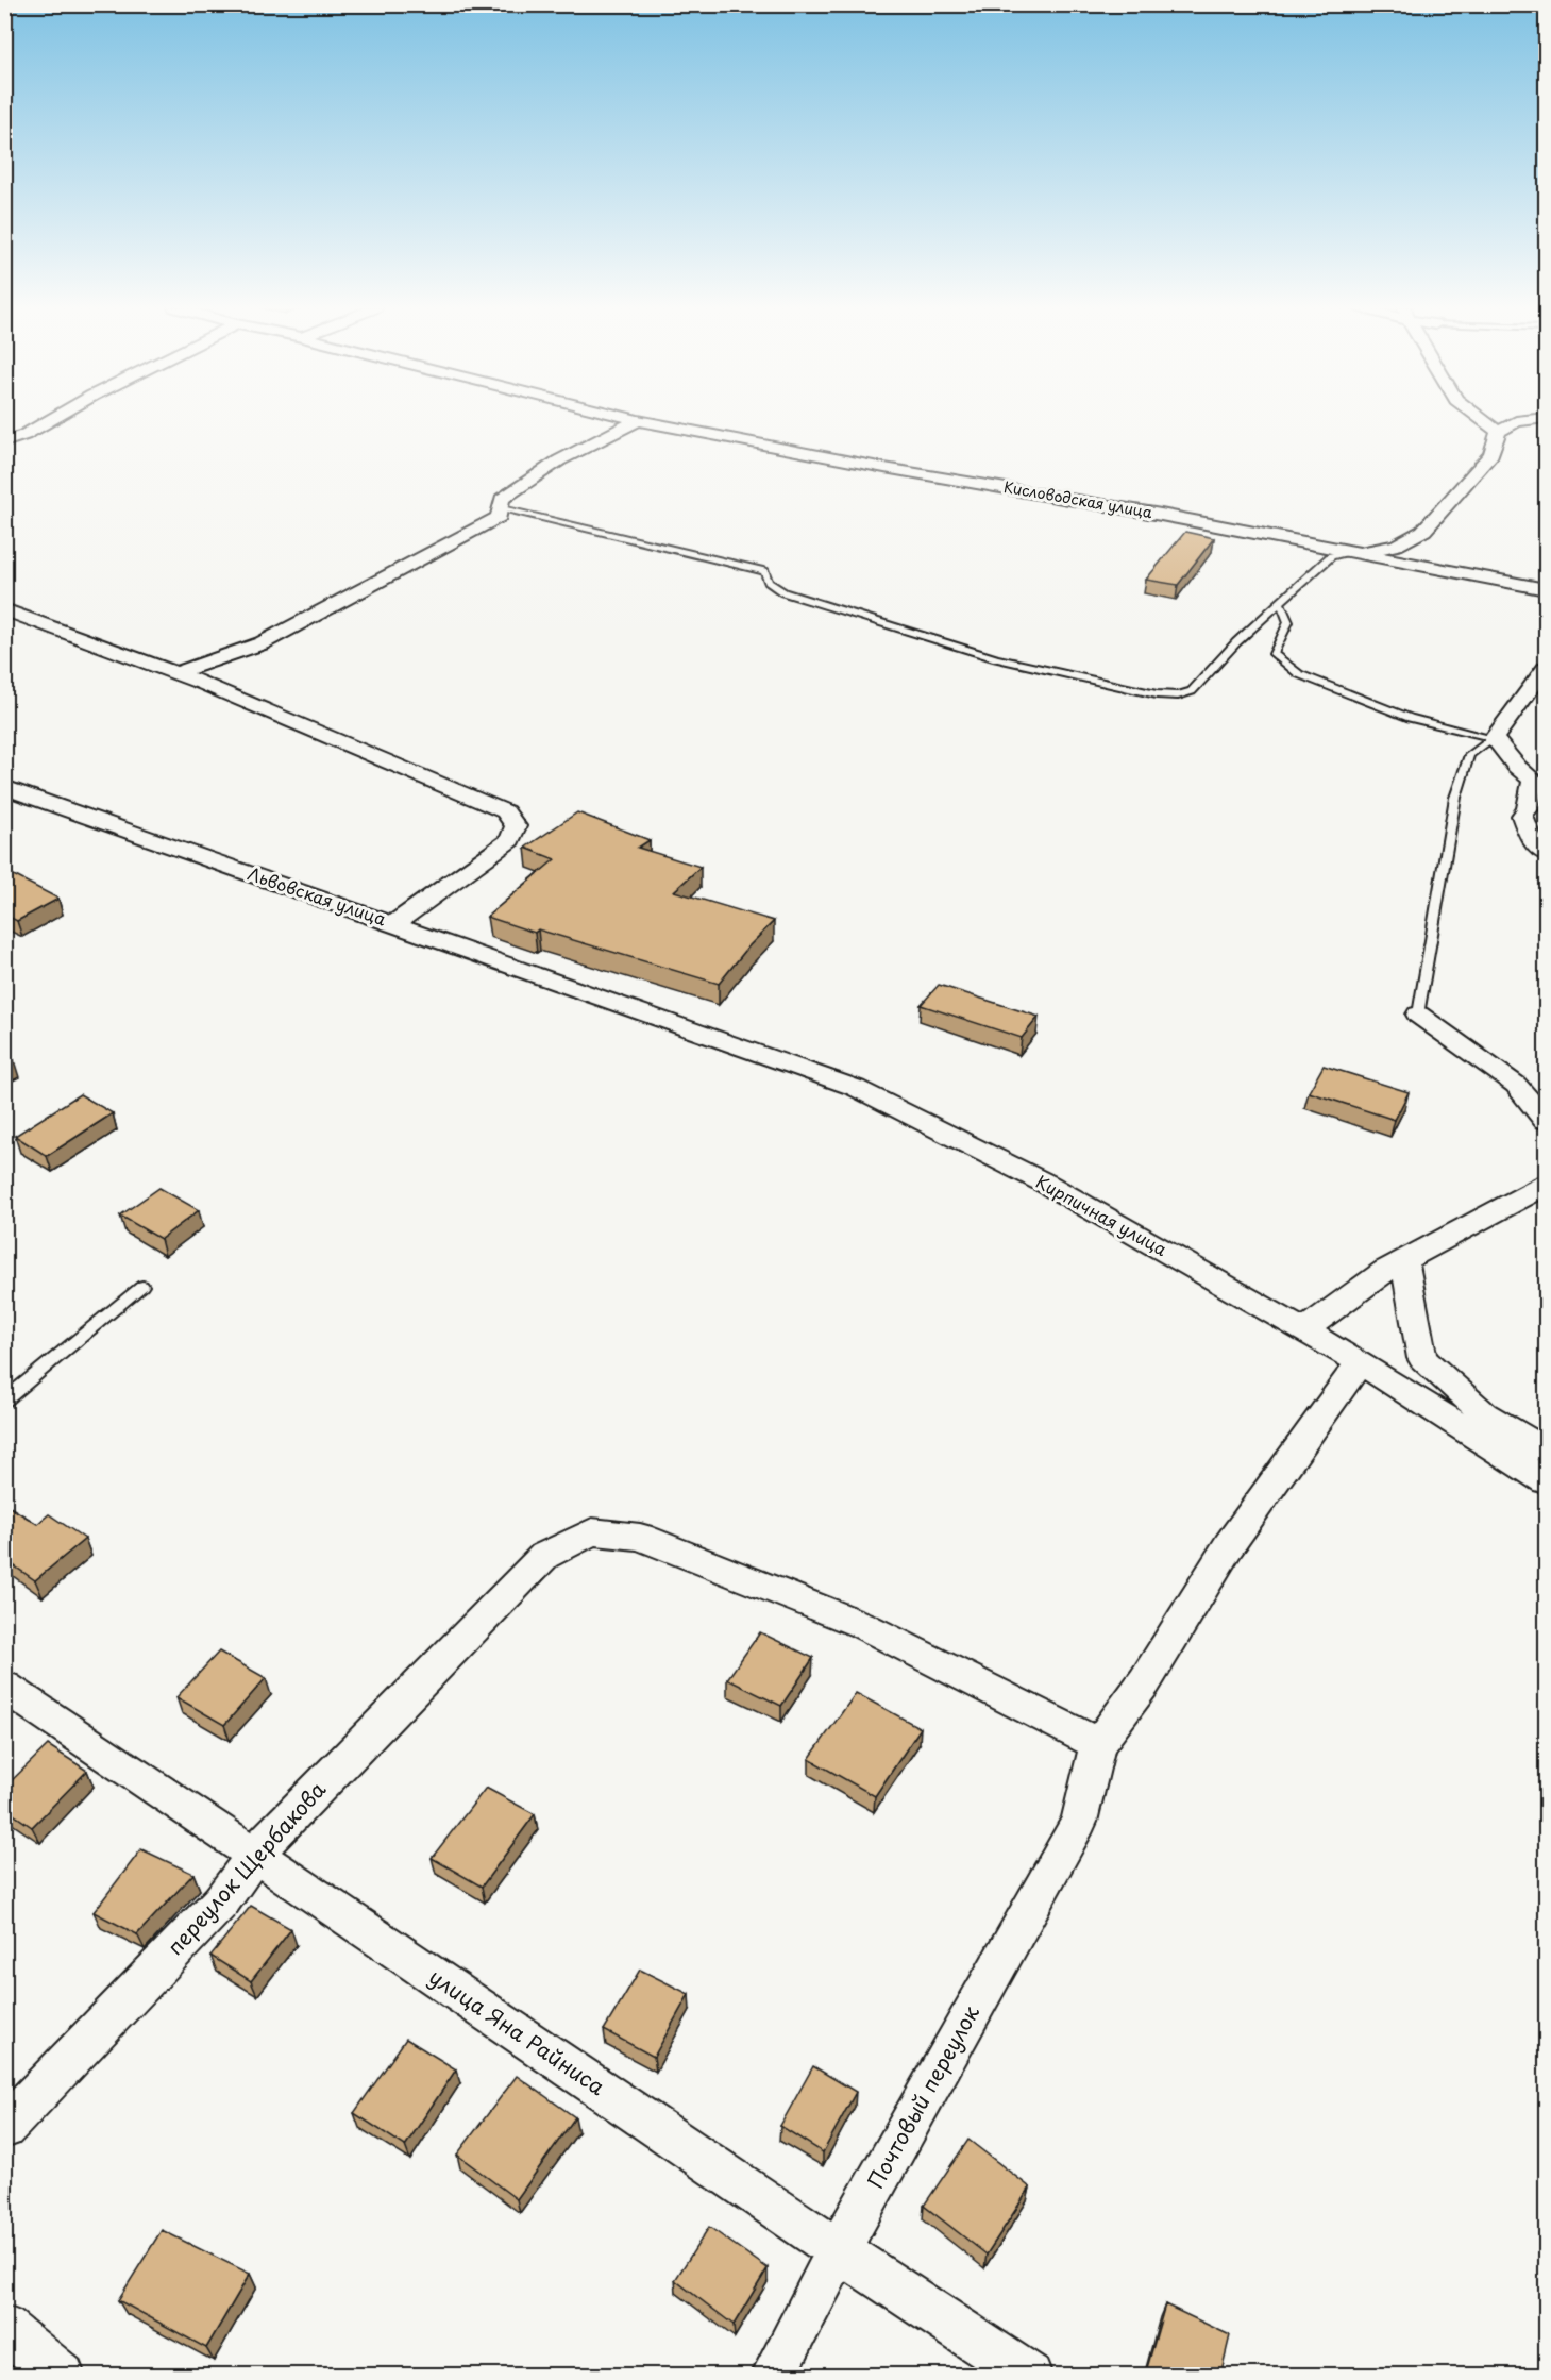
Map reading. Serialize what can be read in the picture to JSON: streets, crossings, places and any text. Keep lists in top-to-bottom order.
{
  "streets": {
    "street": [
      "Кисловодская улица",
      "Львовская улица",
      "Кирпичная улица",
      "переулок Щербакова",
      "улица Яна Райниса",
      "Почтовый переулок"
    ]
  },
  "crossings": [
    ["Львовская улица", "Кирпичная улица"],
    ["переулок Щербакова", "улица Яна Райниса"],
    ["переулок Щербакова", "Почтовый переулок"],
    ["улица Яна Райниса", "Почтовый переулок"]
  ]
}
